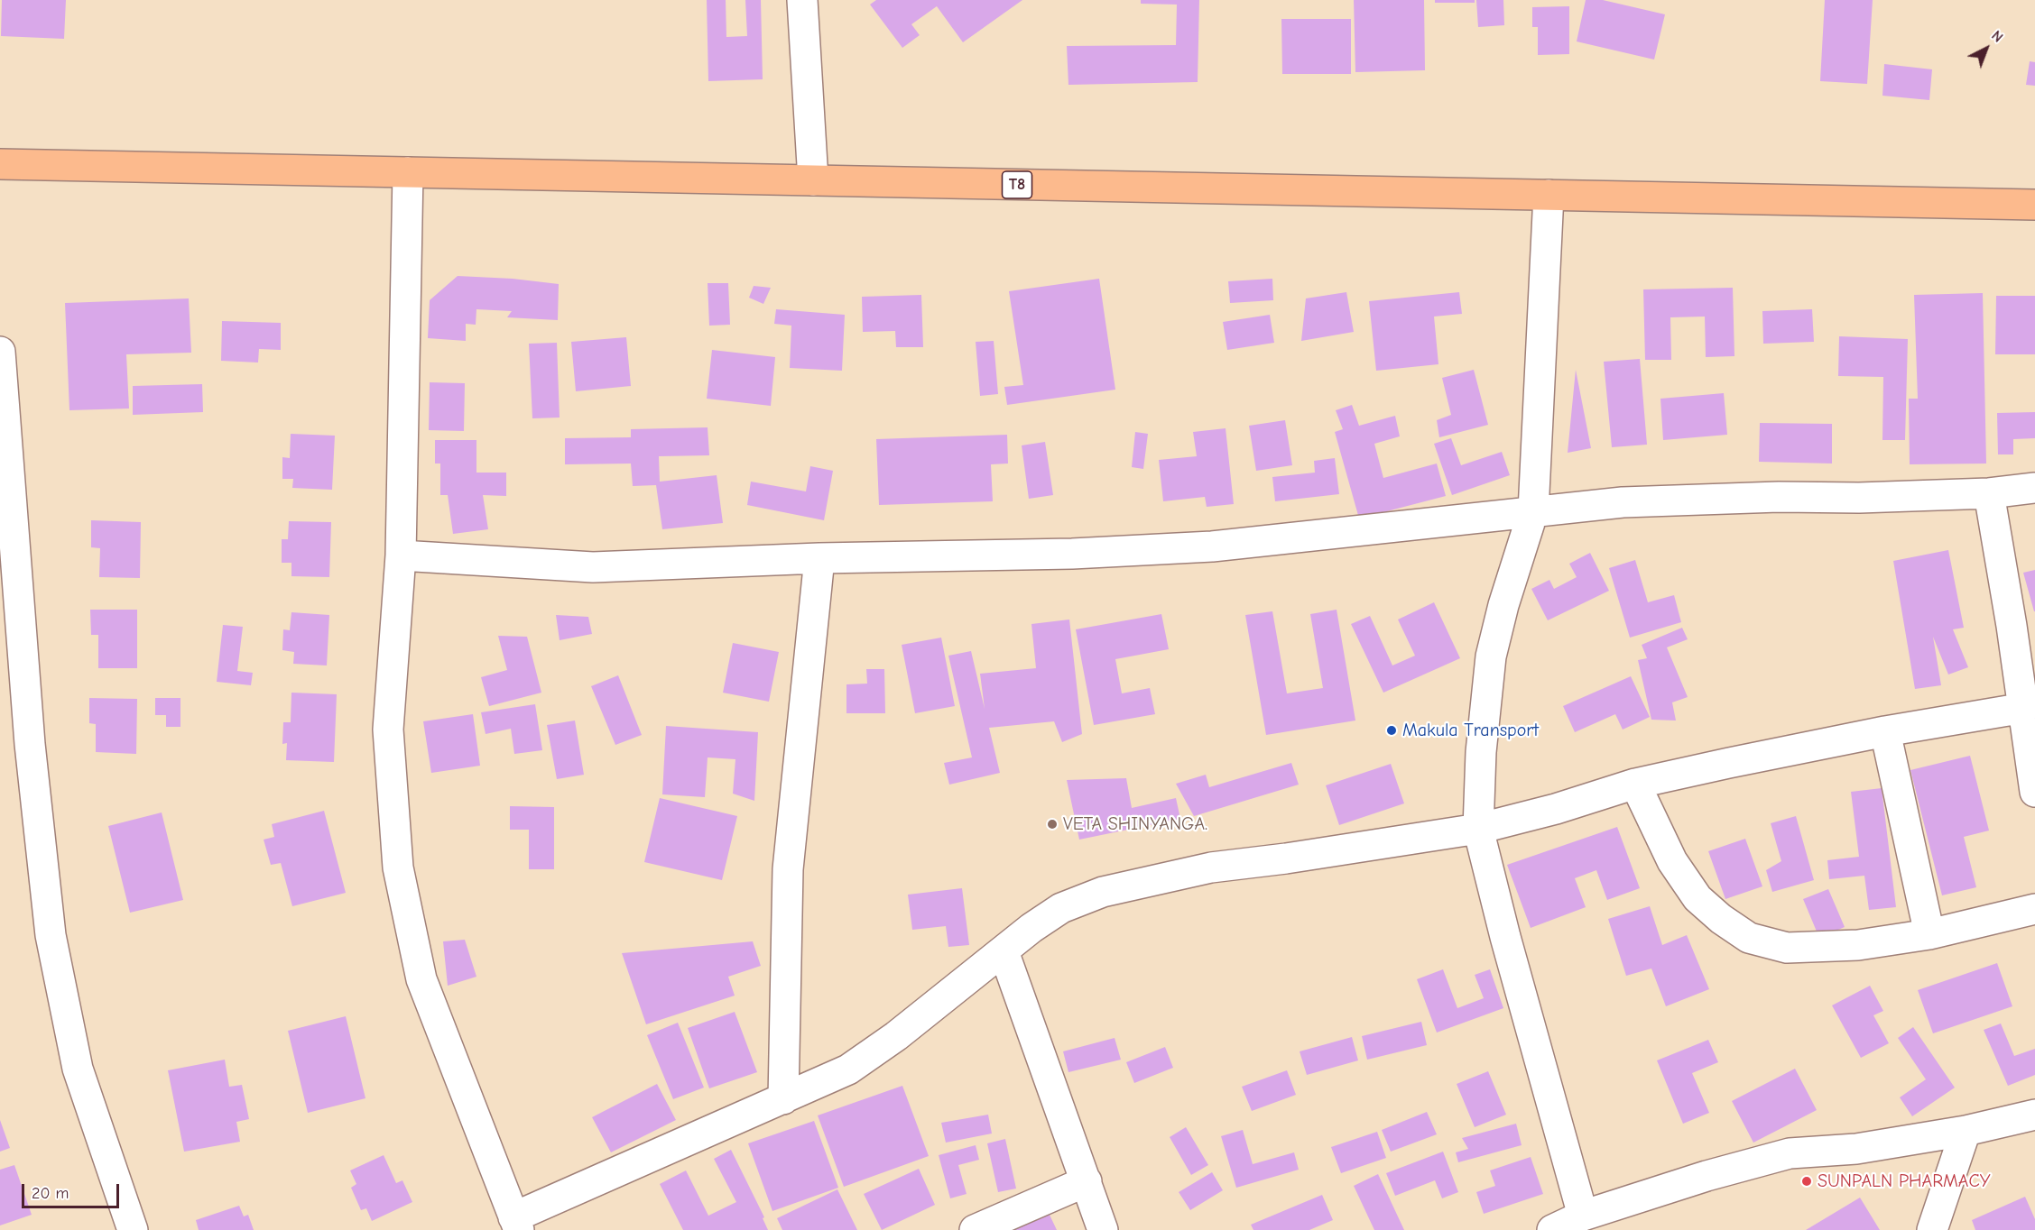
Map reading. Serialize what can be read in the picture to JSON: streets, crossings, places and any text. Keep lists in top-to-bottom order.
{
  "streets": {
    "highway": ["T8"]
  },
  "places": ["Makula Transport", "VETA SHINYANGA.", "SUNPALN PHARMACY"],
  "scale_bar": "20 m",
  "north": "top right"
}
